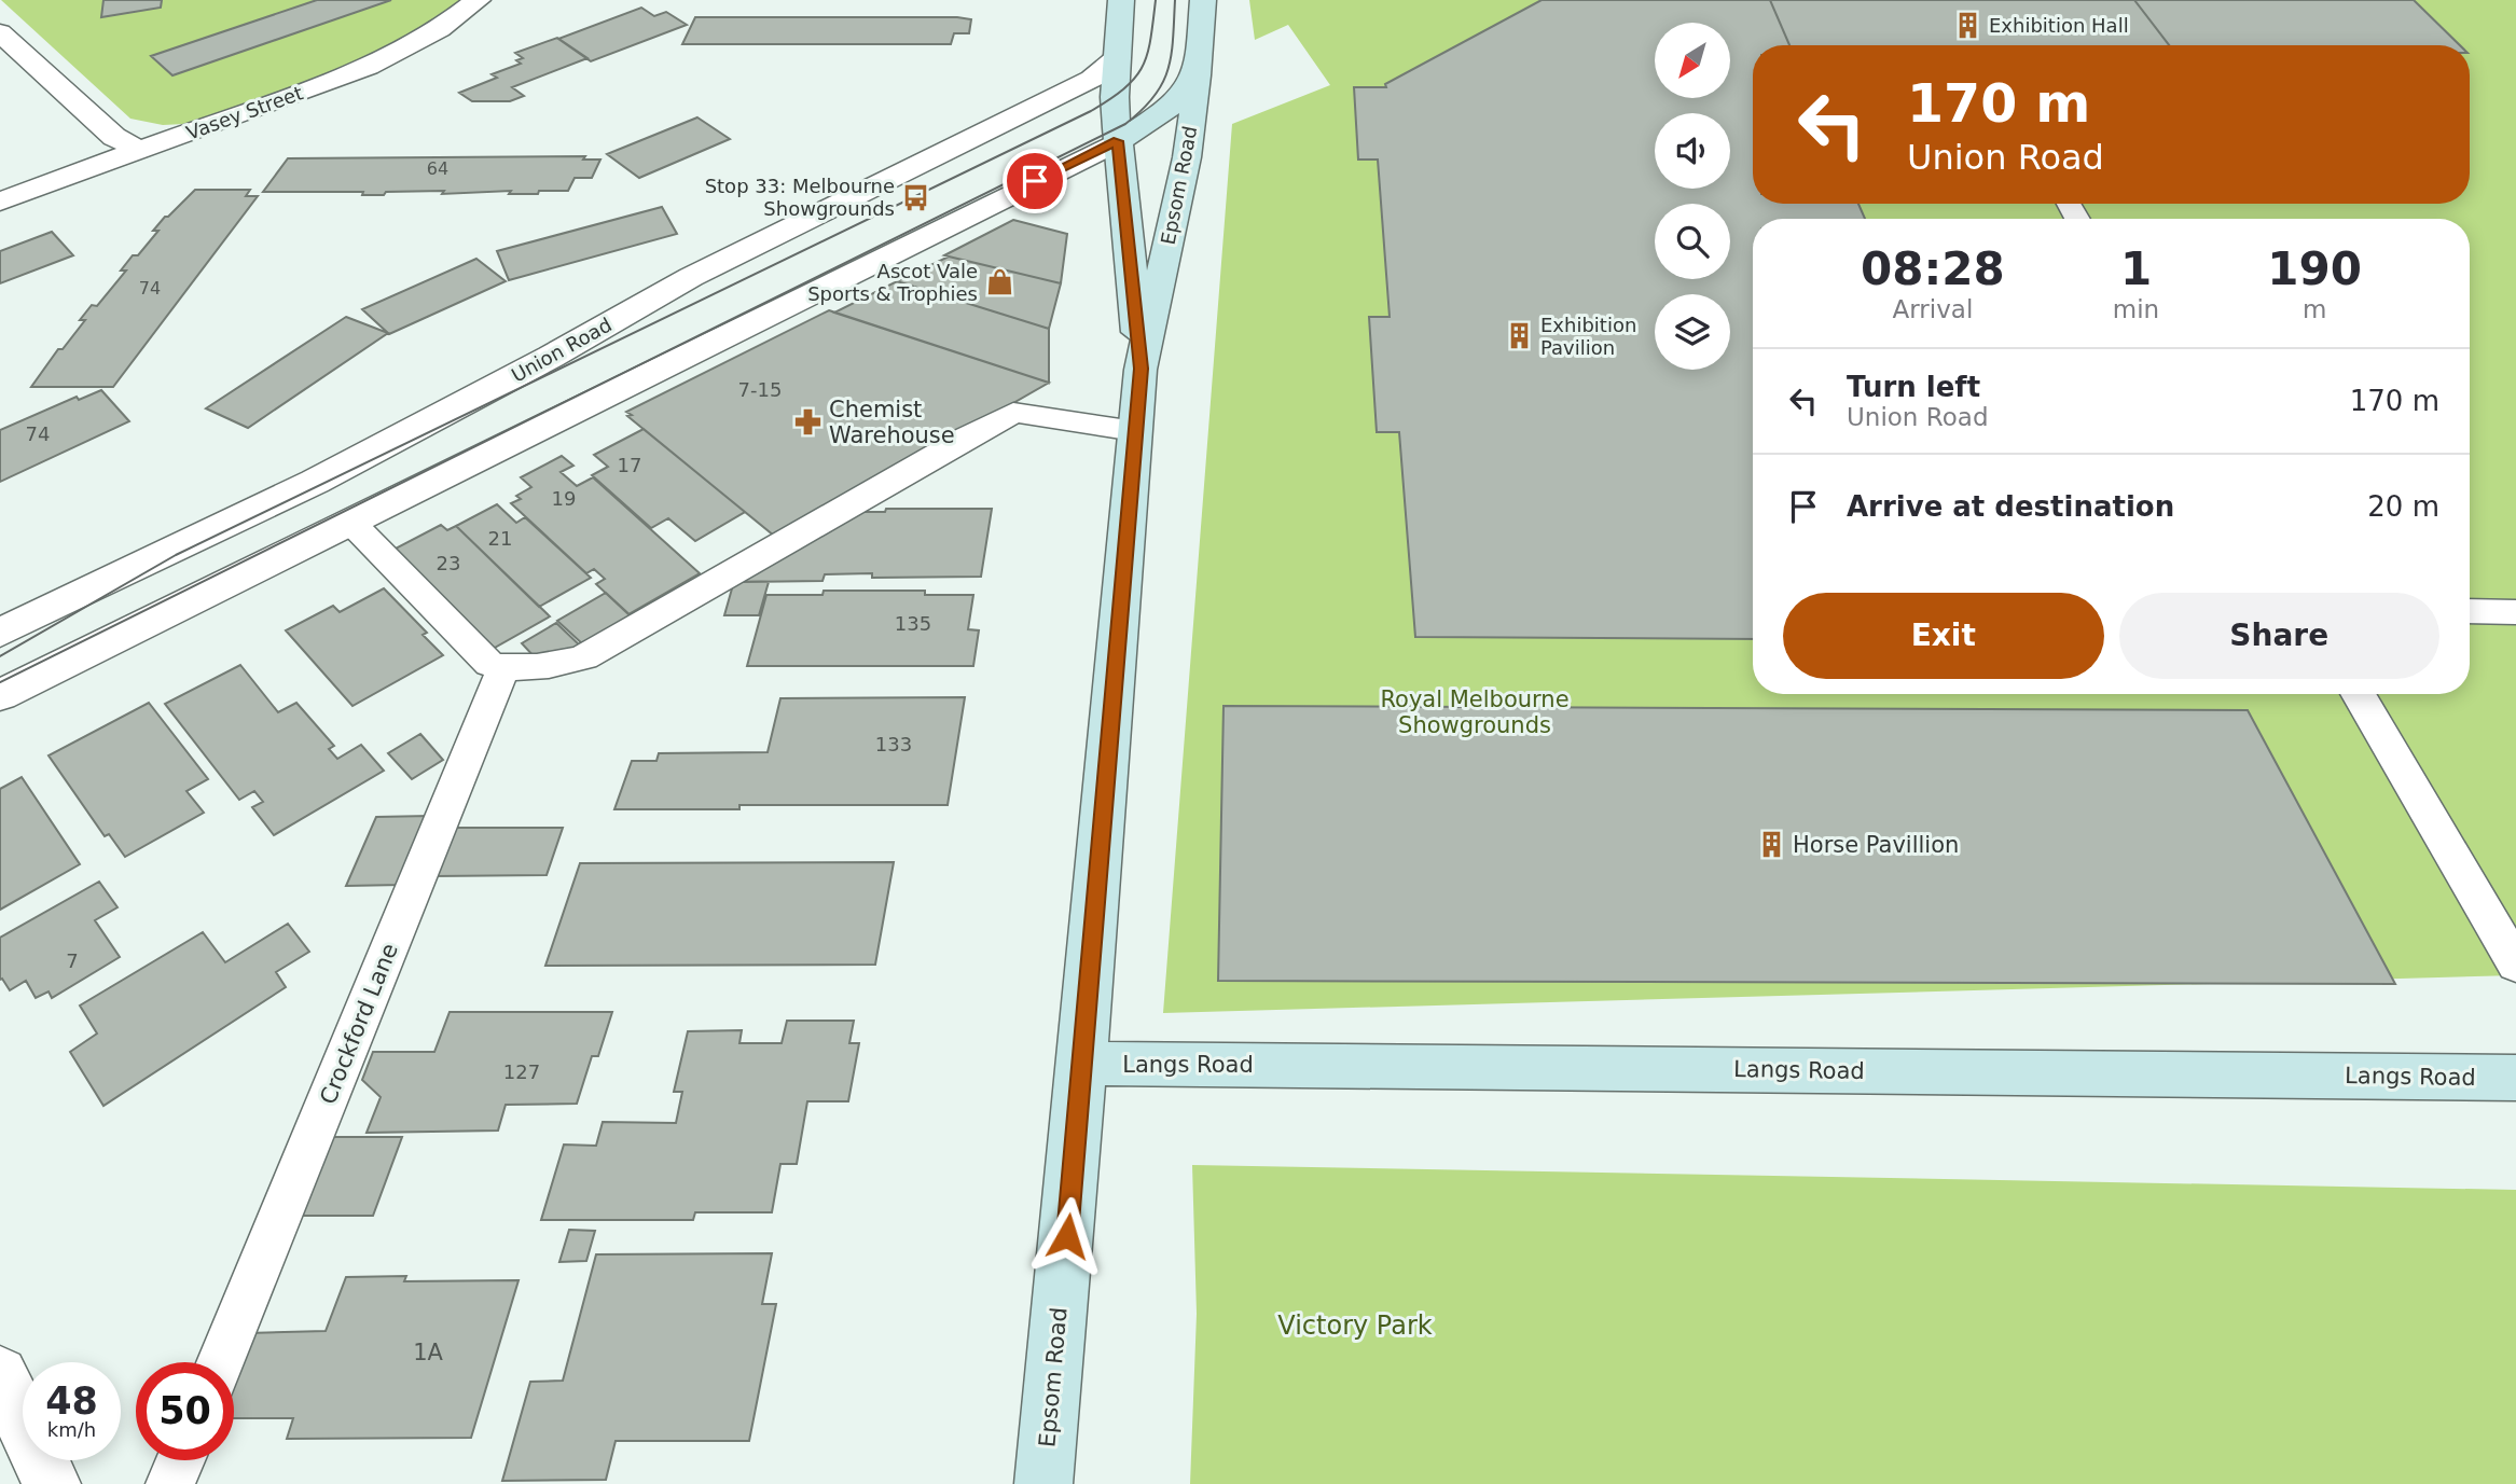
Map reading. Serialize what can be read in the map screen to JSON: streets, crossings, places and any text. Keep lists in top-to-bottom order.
{
  "streets": {
    "main road": ["Epsom Road", "Langs Road"],
    "street": ["Vasey Street", "Union Road"],
    "lane": ["Crockford Lane"]
  },
  "crossings": [
    ["Epsom Road", "Union Road"],
    ["Epsom Road", "Langs Road"]
  ],
  "parks": ["Royal Melbourne Showgrounds", "Victory Park"],
  "places": {
    "building": ["Exhibition Hall", "Exhibition Pavilion", "Horse Pavillion"],
    "bus stop": ["Stop 33: Melbourne Showgrounds"],
    "shop": ["Ascot Vale Sports & Trophies"],
    "pharmacy": ["Chemist Warehouse"]
  },
  "house_numbers": [
    "64",
    "74",
    "7-15",
    "74",
    "17",
    "19",
    "21",
    "23",
    "135",
    "133",
    "7",
    "127",
    "1A"
  ],
  "north": "bottom left",
  "page": {
    "turn": ["170 m", "Union Road"],
    "eta": [
      "08:28",
      "Arrival",
      "1",
      "min",
      "190",
      "m"
    ],
    "list": [
      {
        "name": "Turn left",
        "note": "Union Road",
        "value": "170 m"
      },
      {
        "name": "Arrive at destination",
        "value": "20 m"
      }
    ],
    "buttons": ["Exit", "Share"],
    "speed": "48 km/h",
    "limit": "50"
  }
}
